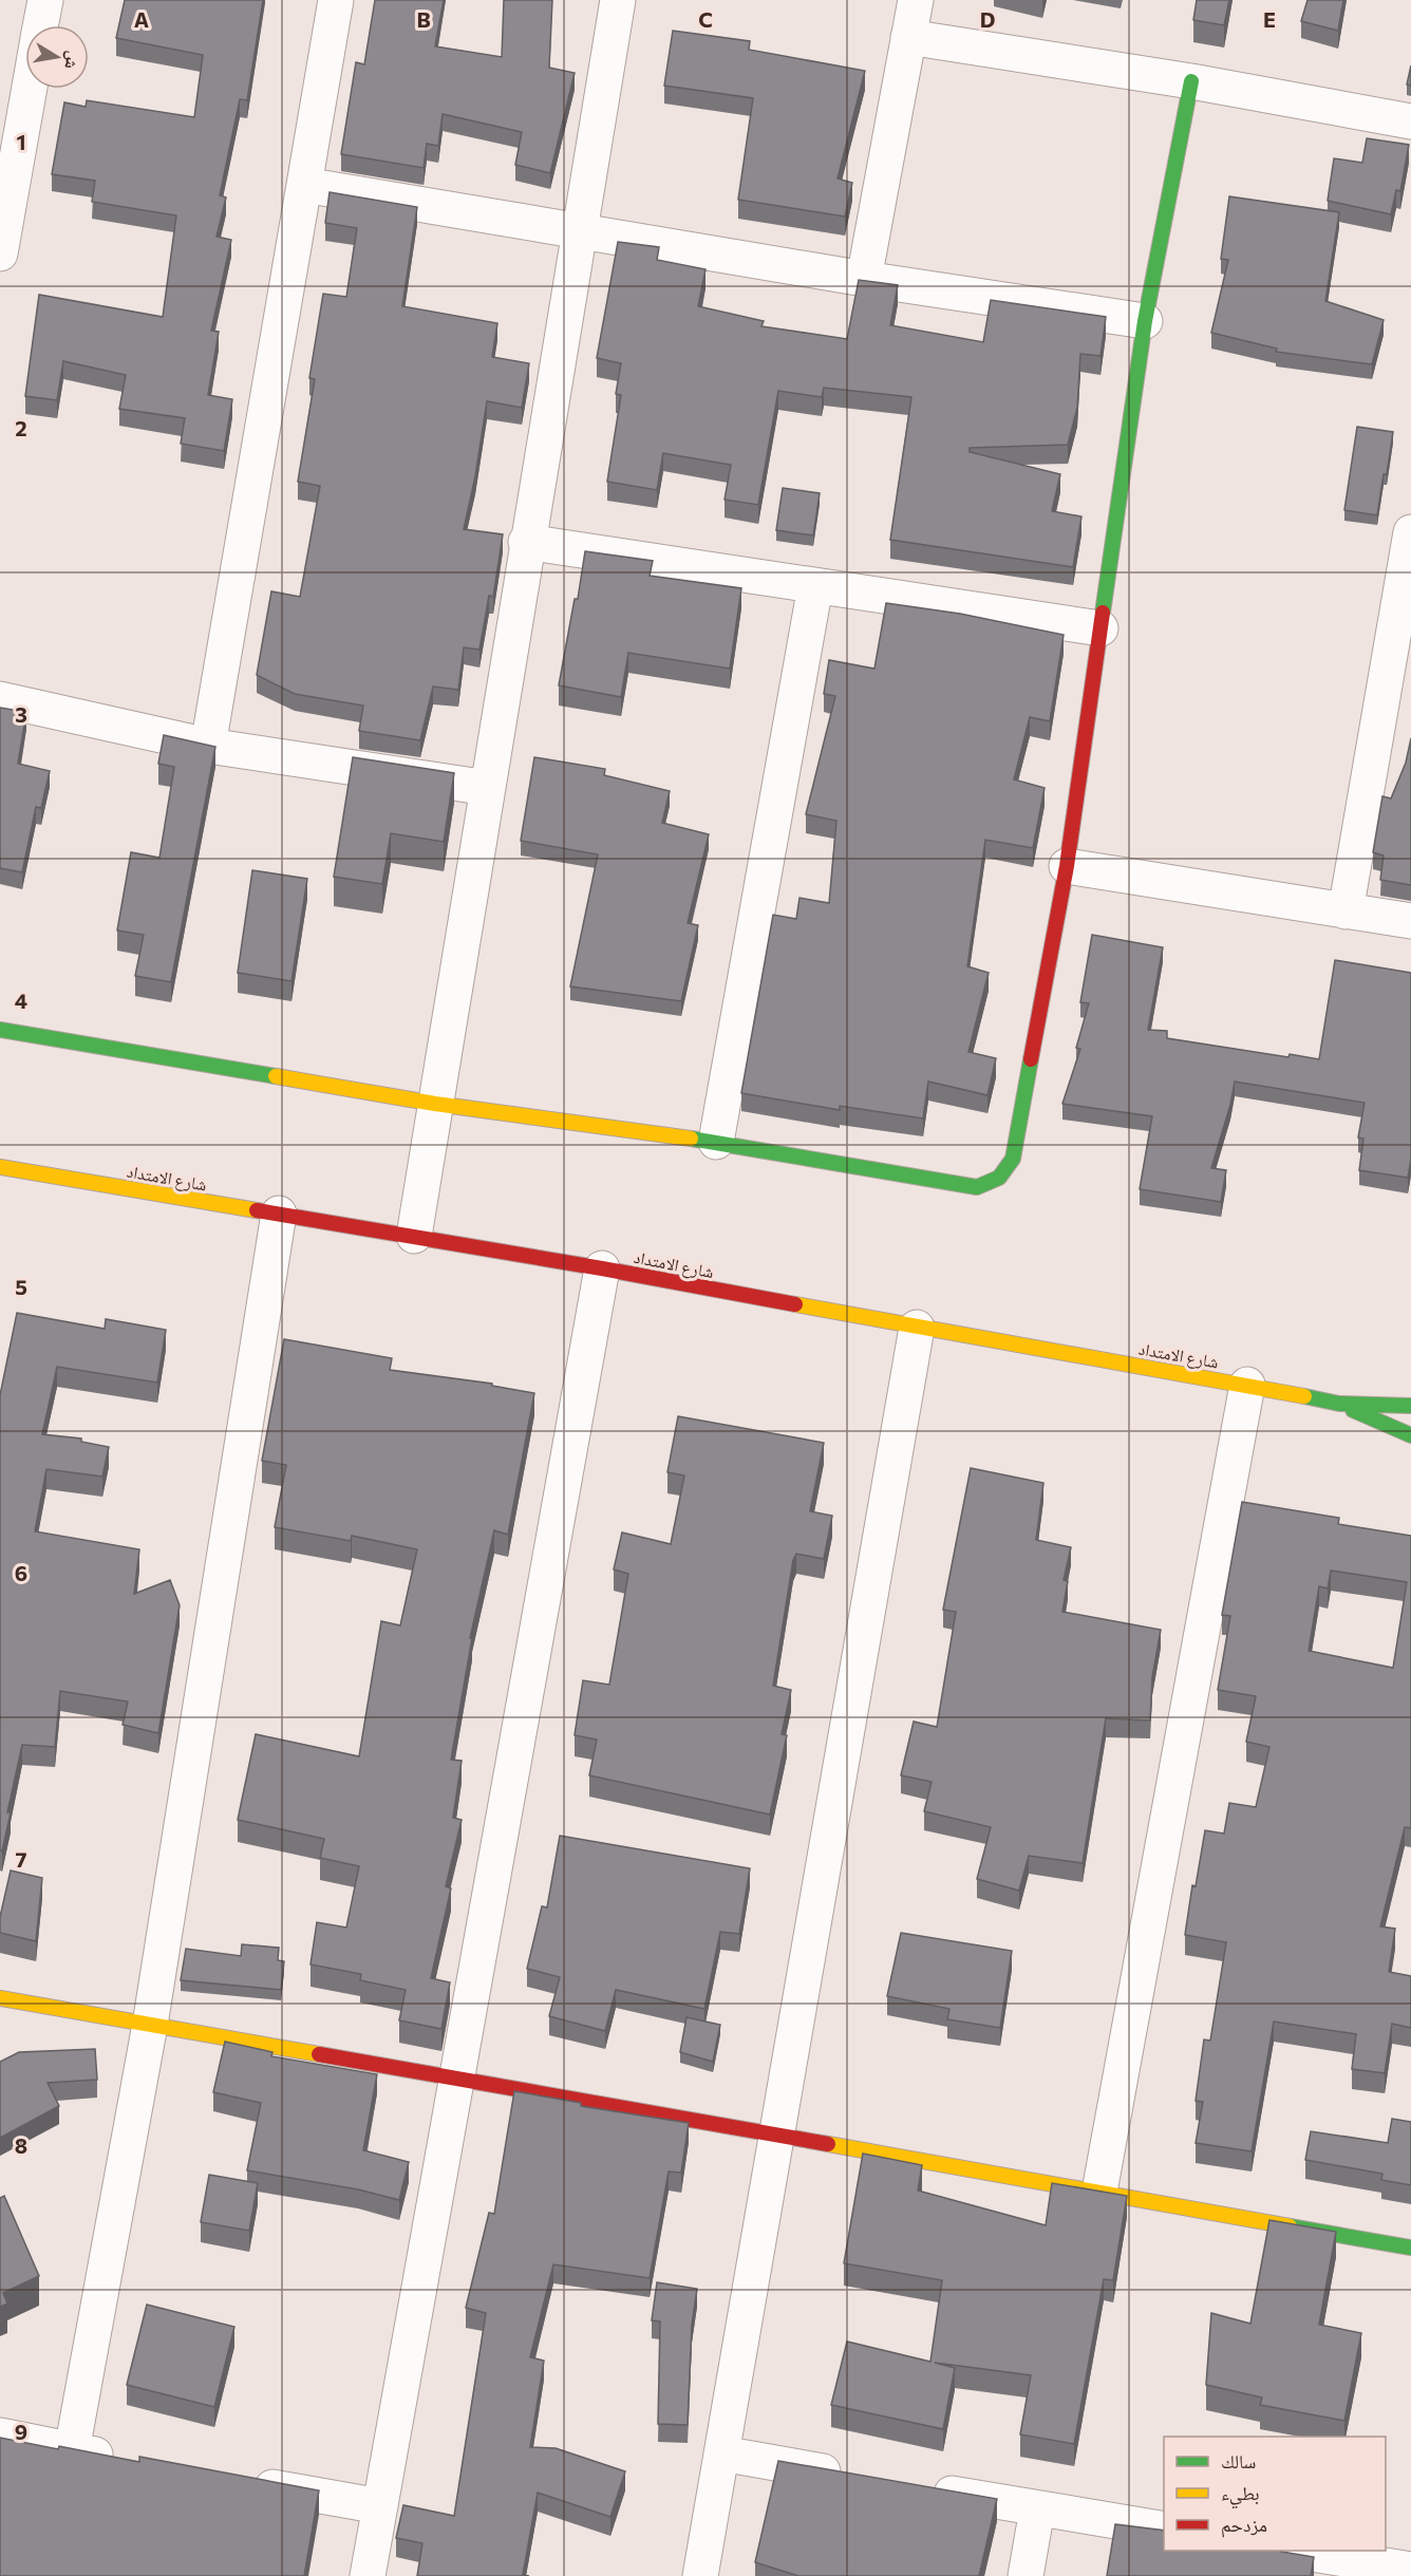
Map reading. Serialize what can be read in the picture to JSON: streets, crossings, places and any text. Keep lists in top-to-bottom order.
{
  "streets": {
    "street": ["شارع الامتداد"]
  },
  "legend": ["سالك", "بطيء", "مزدحم"],
  "north": "right",
  "grid": {
    "columns": [
      "A",
      "B",
      "C",
      "D",
      "E"
    ],
    "rows": [
      "1",
      "2",
      "3",
      "4",
      "5",
      "6",
      "7",
      "8",
      "9"
    ]
  }
}
